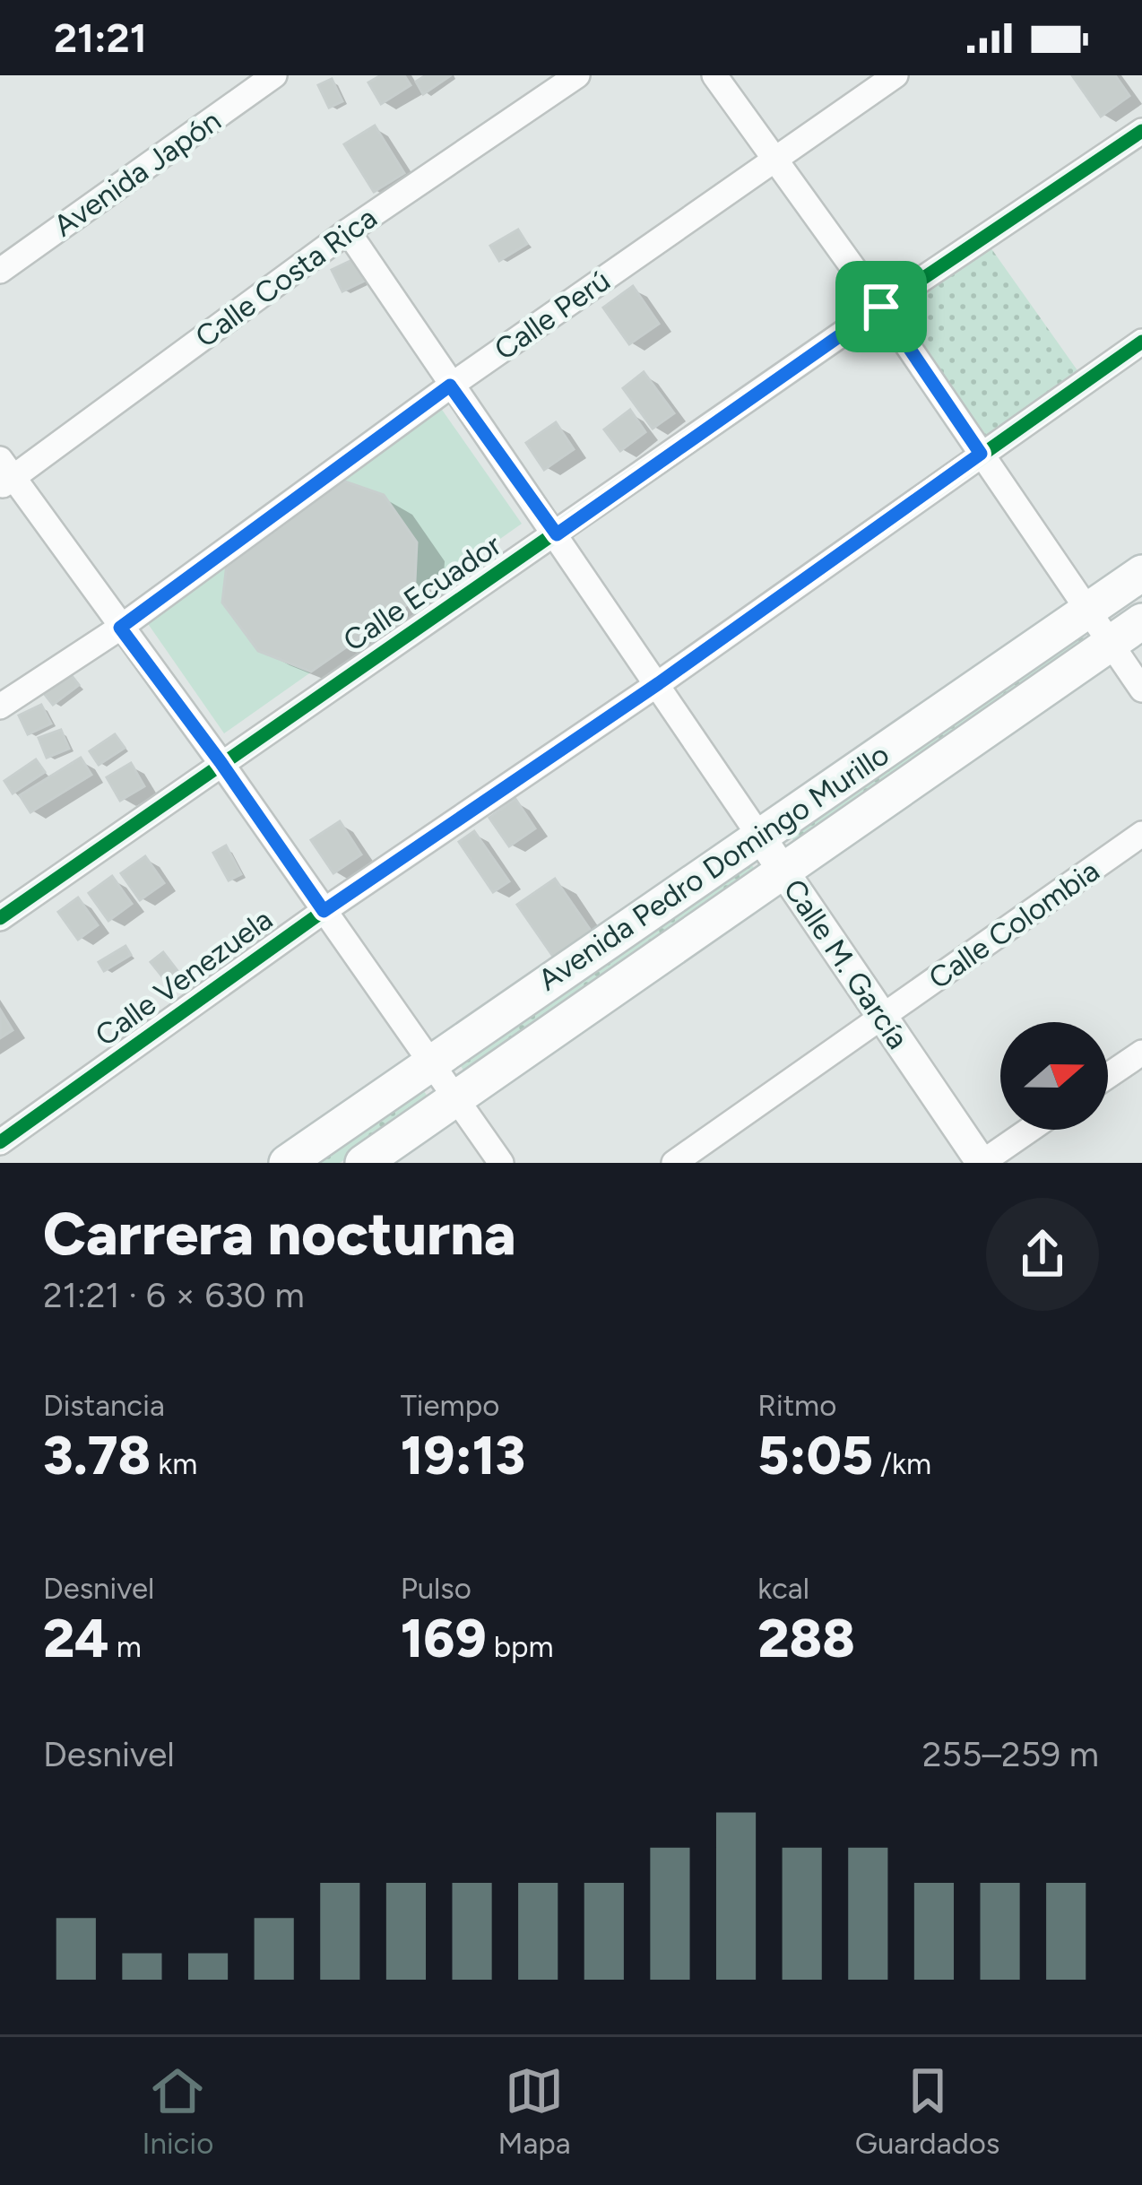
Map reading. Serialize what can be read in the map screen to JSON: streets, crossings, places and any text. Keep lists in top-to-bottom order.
{
  "streets": {
    "main road": ["Avenida Pedro Domingo Murillo"],
    "street": [
      "Avenida Japón",
      "Calle Costa Rica",
      "Calle Perú",
      "Calle Ecuador",
      "Calle Colombia",
      "Calle M. García",
      "Calle Venezuela"
    ]
  },
  "crossings": [
    ["Calle Costa Rica", "Calle M. García"],
    ["Calle Perú", "Calle M. García"],
    ["Calle Ecuador", "Calle M. García"],
    ["Avenida Pedro Domingo Murillo", "Calle M. García"],
    ["Calle Colombia", "Calle M. García"],
    ["Calle M. García", "Calle Venezuela"]
  ],
  "north": "right",
  "page": {
    "status": "21:21",
    "heading": ["Carrera nocturna", "21:21 · 6 × 630 m"],
    "stats": [
      ["Distancia", "3.78 km"],
      ["Tiempo", "19:13"],
      ["Ritmo", "5:05 /km"],
      ["Desnivel", "24 m"],
      ["Pulso", "169 bpm"],
      ["kcal", "288"]
    ],
    "chart": ["Desnivel", "255–259 m"],
    "tabs": ["Inicio", "Mapa", "Guardados"]
  }
}
